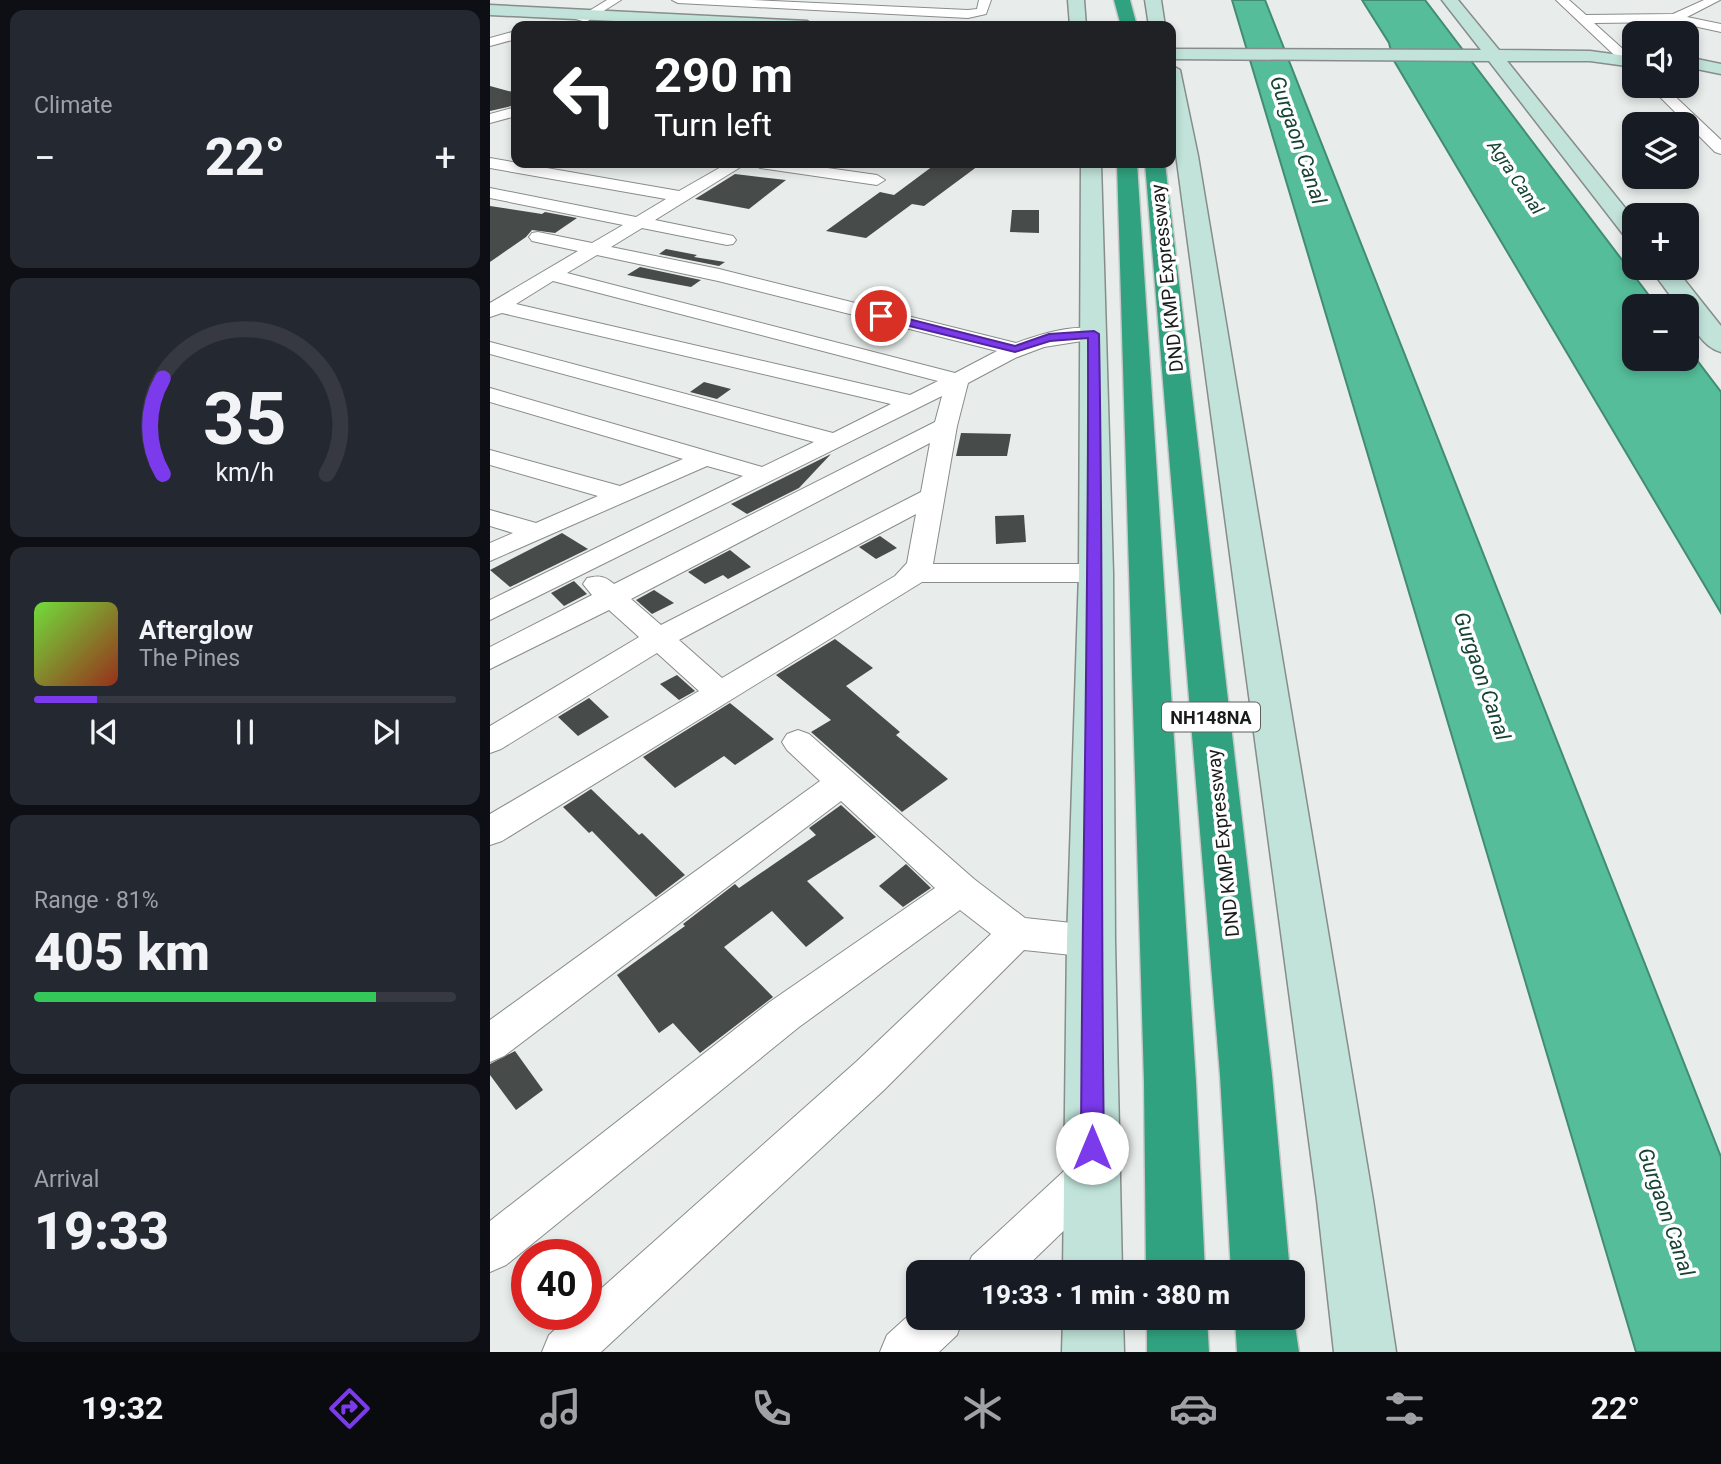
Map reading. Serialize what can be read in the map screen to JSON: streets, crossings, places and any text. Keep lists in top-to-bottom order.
{
  "streets": {
    "highway": ["DND KMP Expressway", "NH148NA"]
  },
  "water": ["Gurgaon Canal", "Agra Canal"],
  "page": {
    "tile": [
      "Climate",
      ["Range · 81%", "405 km"],
      ["Arrival", "19:33"]
    ],
    "map_buttons": ["+", "−"],
    "turn": ["290 m", "Turn left"],
    "heat": ["−", "22°", "+"],
    "song": ["Afterglow", "The Pines"],
    "limit": "40",
    "trip": "19:33 · 1 min · 380 m",
    "tabs": ["19:32", "22°"],
    "gauge": ["35", "km/h"]
  }
}
